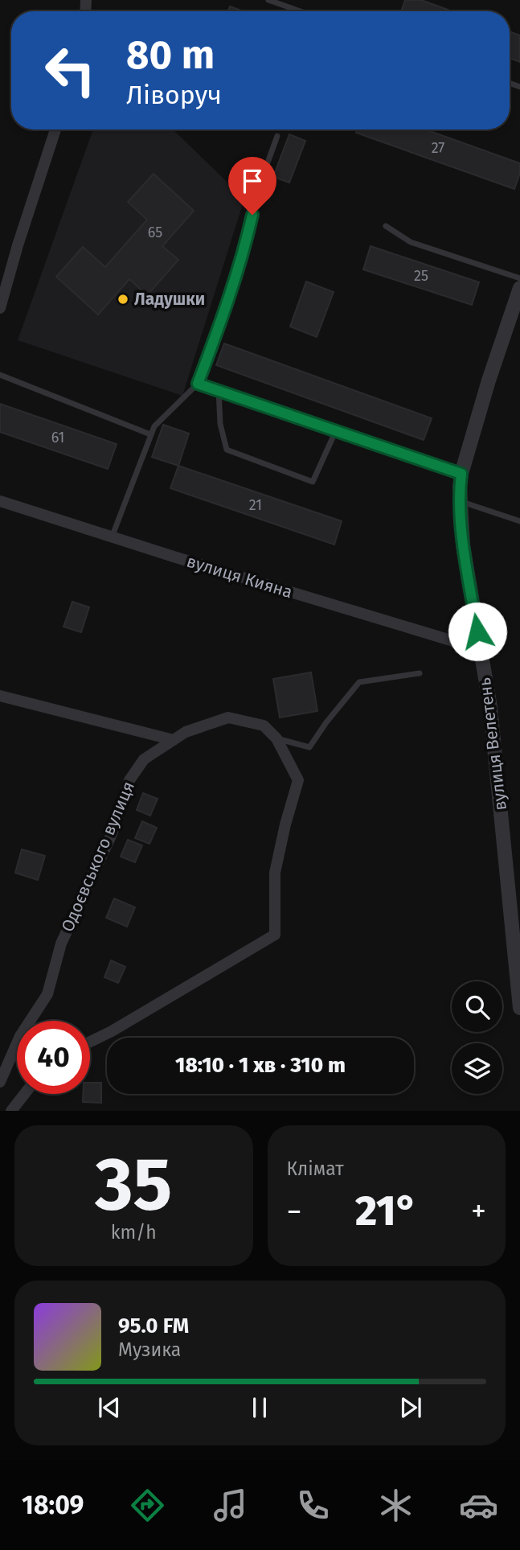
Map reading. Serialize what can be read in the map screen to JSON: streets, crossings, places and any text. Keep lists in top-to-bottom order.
{
  "streets": {
    "street": ["вулиця Кияна", "вулиця Велетень", "Одоєвського вулиця"]
  },
  "crossings": [
    ["вулиця Кияна", "вулиця Велетень"]
  ],
  "places": ["Ладушки"],
  "house_numbers": [
    "27",
    "65",
    "25",
    "61",
    "21"
  ],
  "page": {
    "turn": ["80 m", "Ліворуч"],
    "limit": "40",
    "trip": "18:10 · 1 хв · 310 m",
    "tile": [
      ["35", "km/h"],
      "Клімат"
    ],
    "heat": ["−", "21°", "+"],
    "song": ["95.0 FM", "Музика"],
    "tabs": "18:09"
  }
}
